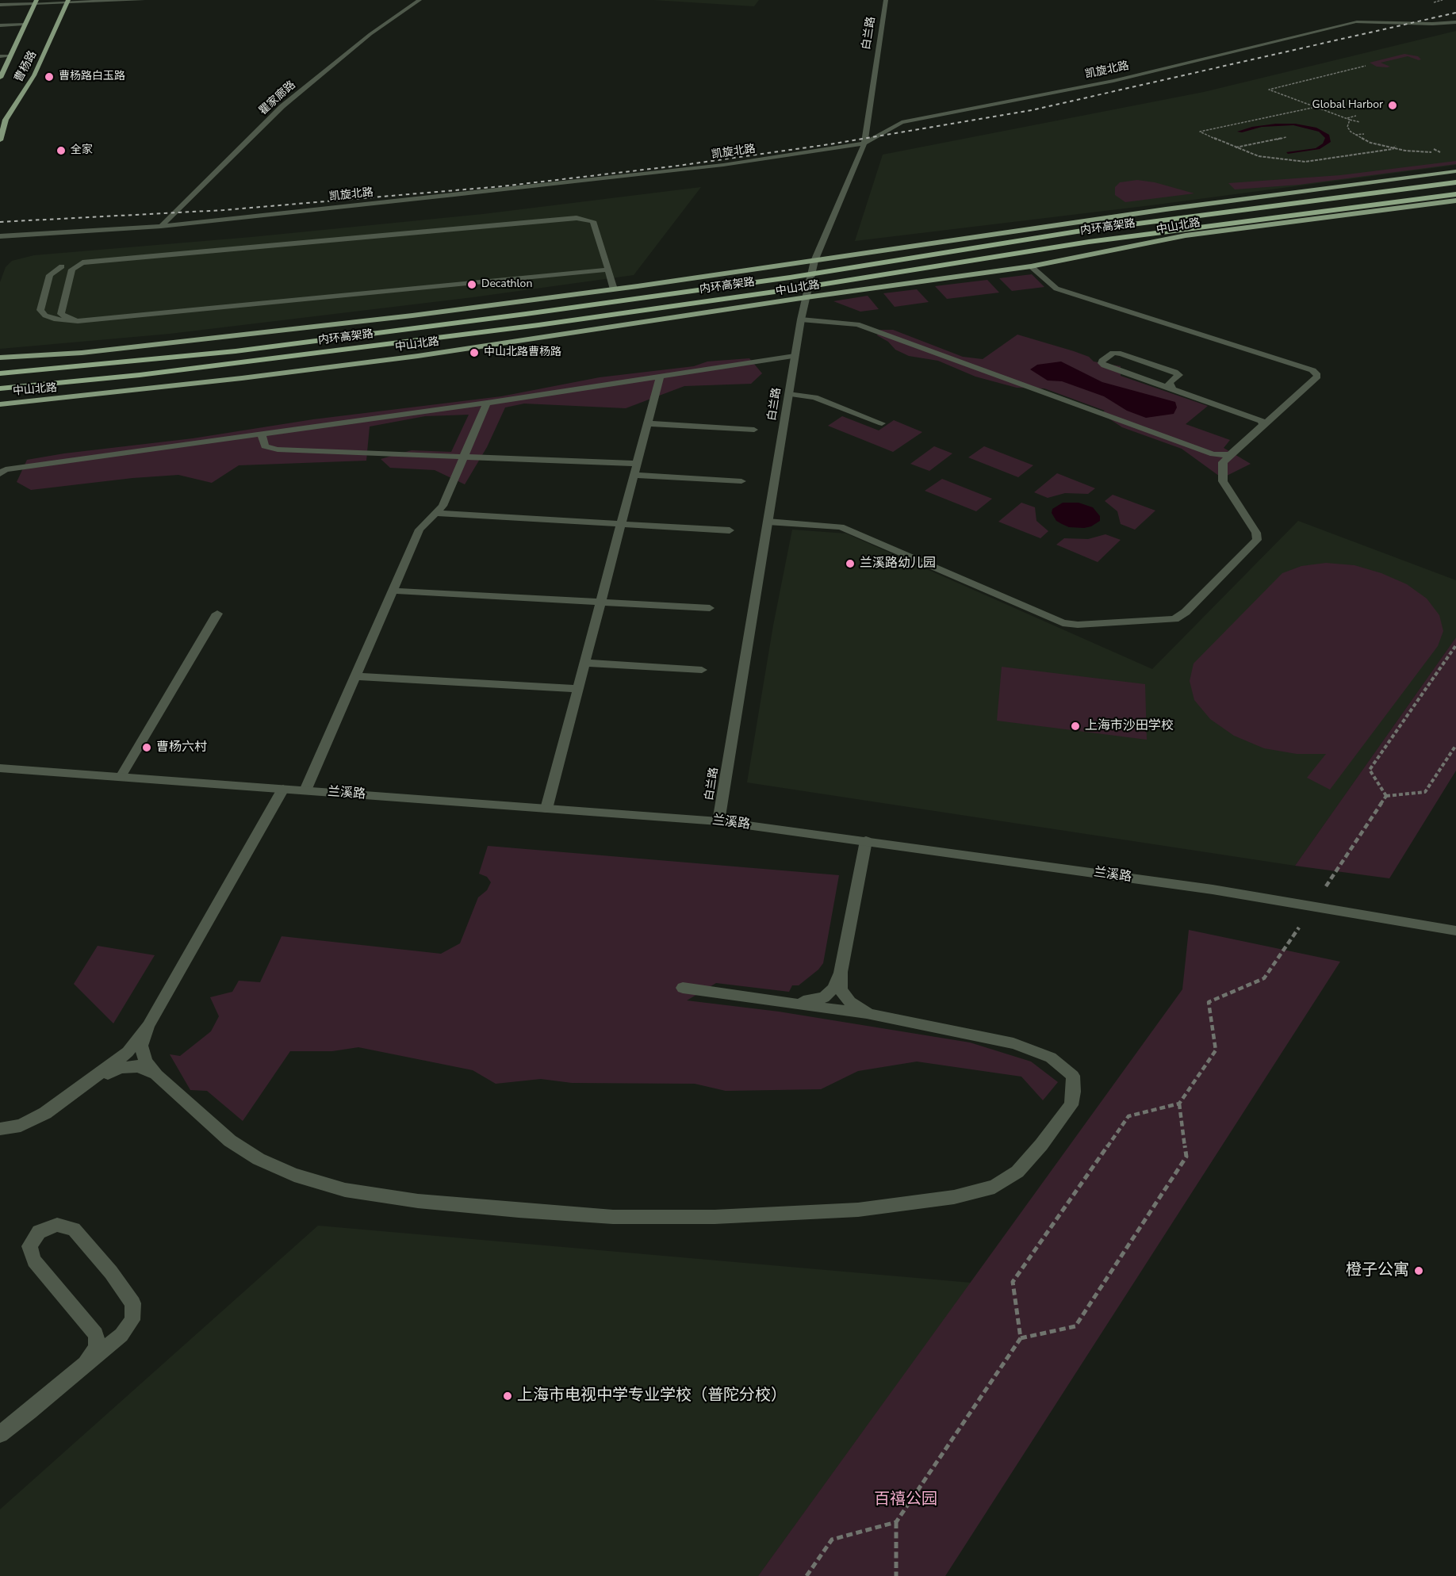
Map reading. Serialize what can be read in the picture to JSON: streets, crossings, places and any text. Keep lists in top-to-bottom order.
{
  "streets": {
    "highway": ["内环高架路"],
    "main road": ["曹杨路", "中山北路"],
    "street": [
      "白兰路",
      "凯旋北路",
      "瞿家廊路",
      "兰溪路"
    ]
  },
  "crossings": [
    ["白兰路", "凯旋北路"],
    ["白兰路", "中山北路"],
    ["白兰路", "兰溪路"],
    ["凯旋北路", "瞿家廊路"]
  ],
  "parks": ["百禧公园"],
  "places": [
    "曹杨路白玉路",
    "Global Harbor",
    "全家",
    "Decathlon",
    "中山北路曹杨路",
    "兰溪路幼儿园",
    "上海市沙田学校",
    "曹杨六村",
    "橙子公寓",
    "上海市电视中学专业学校（普陀分校）"
  ]
}
